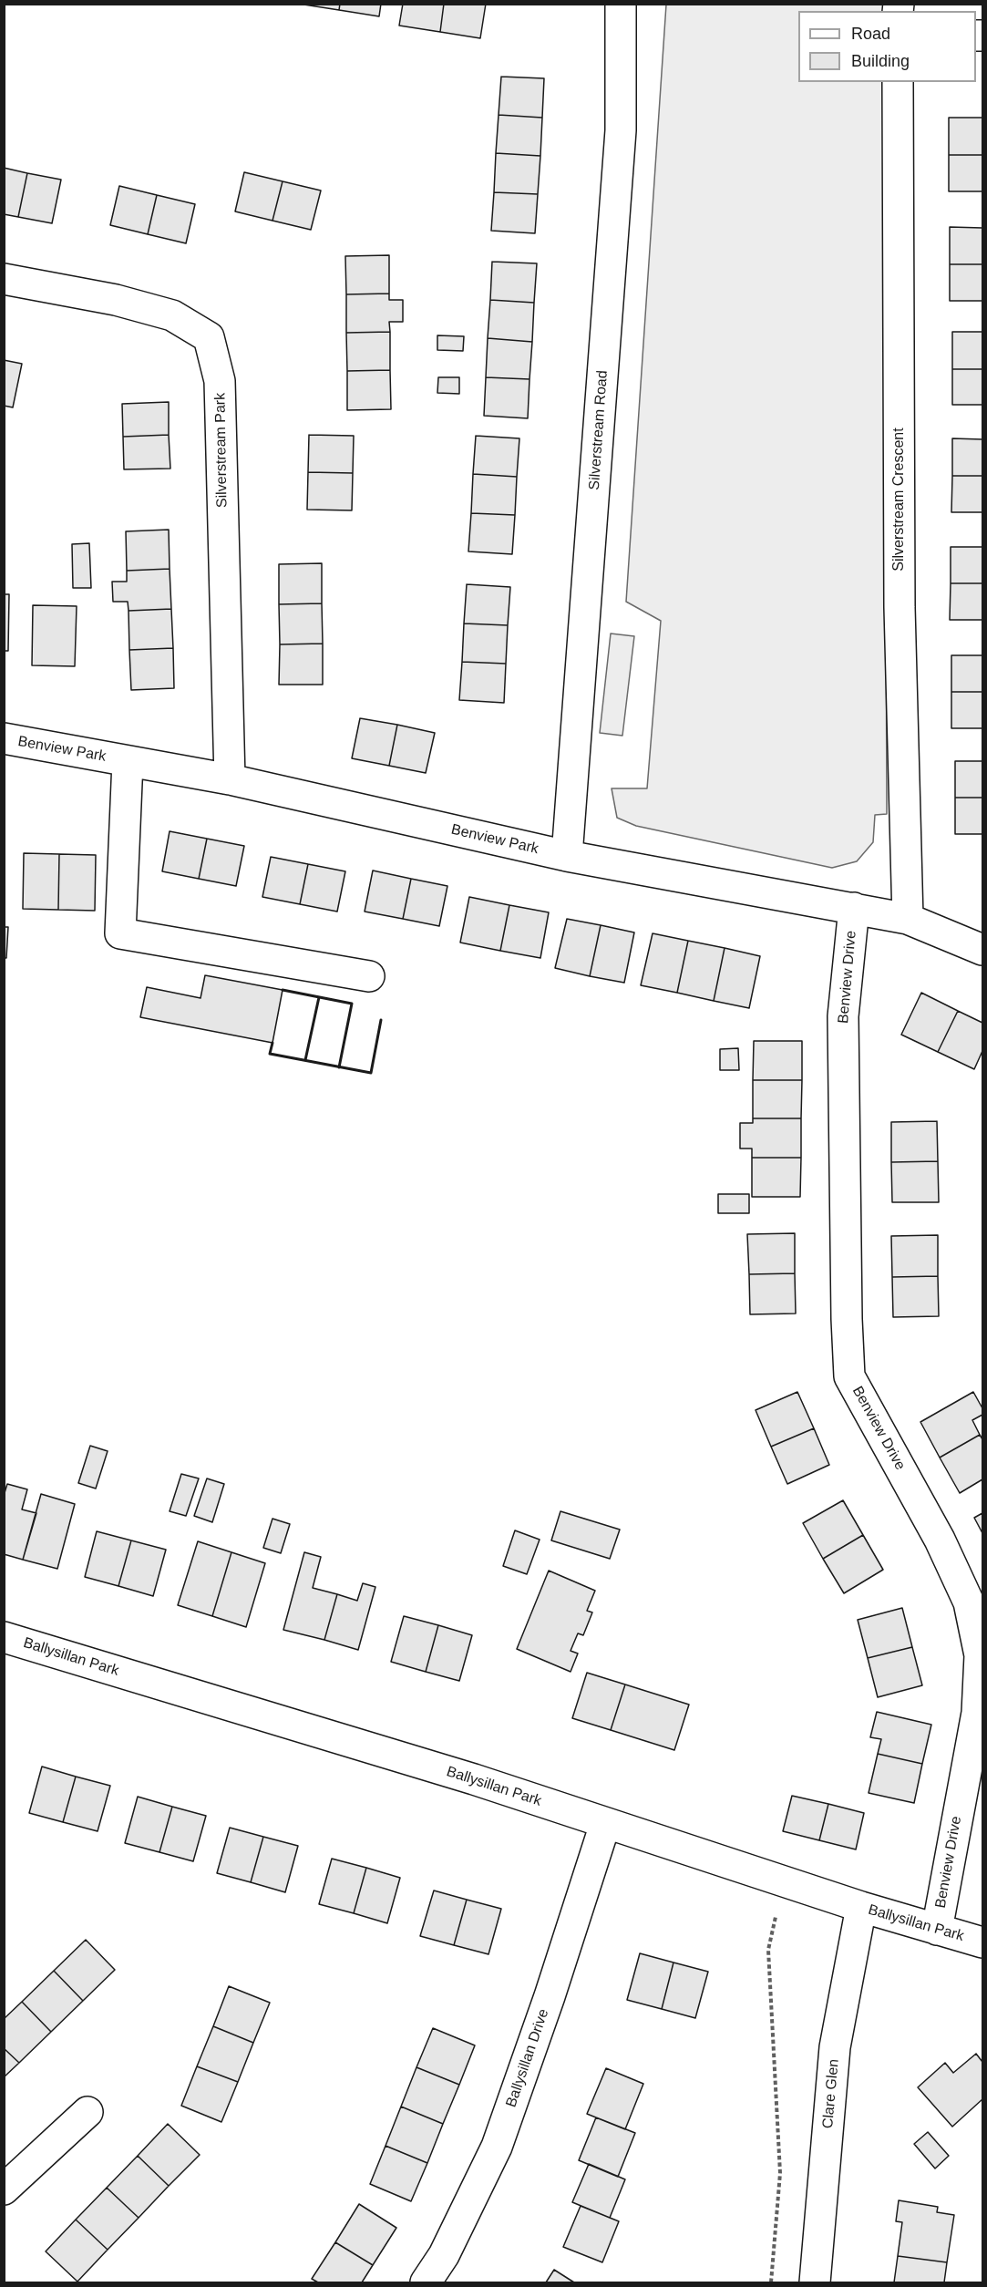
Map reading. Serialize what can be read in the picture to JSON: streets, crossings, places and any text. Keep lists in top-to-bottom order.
{
  "streets": {
    "street": [
      "Silverstream Road",
      "Silverstream Park",
      "Silverstream Crescent",
      "Benview Park",
      "Benview Drive",
      "Ballysillan Park",
      "Ballysillan Drive",
      "Clare Glen"
    ]
  },
  "crossings": [
    ["Silverstream Road", "Benview Park"],
    ["Silverstream Park", "Benview Park"],
    ["Silverstream Crescent", "Benview Park"],
    ["Benview Park", "Benview Drive"],
    ["Benview Drive", "Ballysillan Park"],
    ["Ballysillan Park", "Ballysillan Drive"],
    ["Ballysillan Park", "Clare Glen"]
  ],
  "legend": ["Road", "Building"]
}
